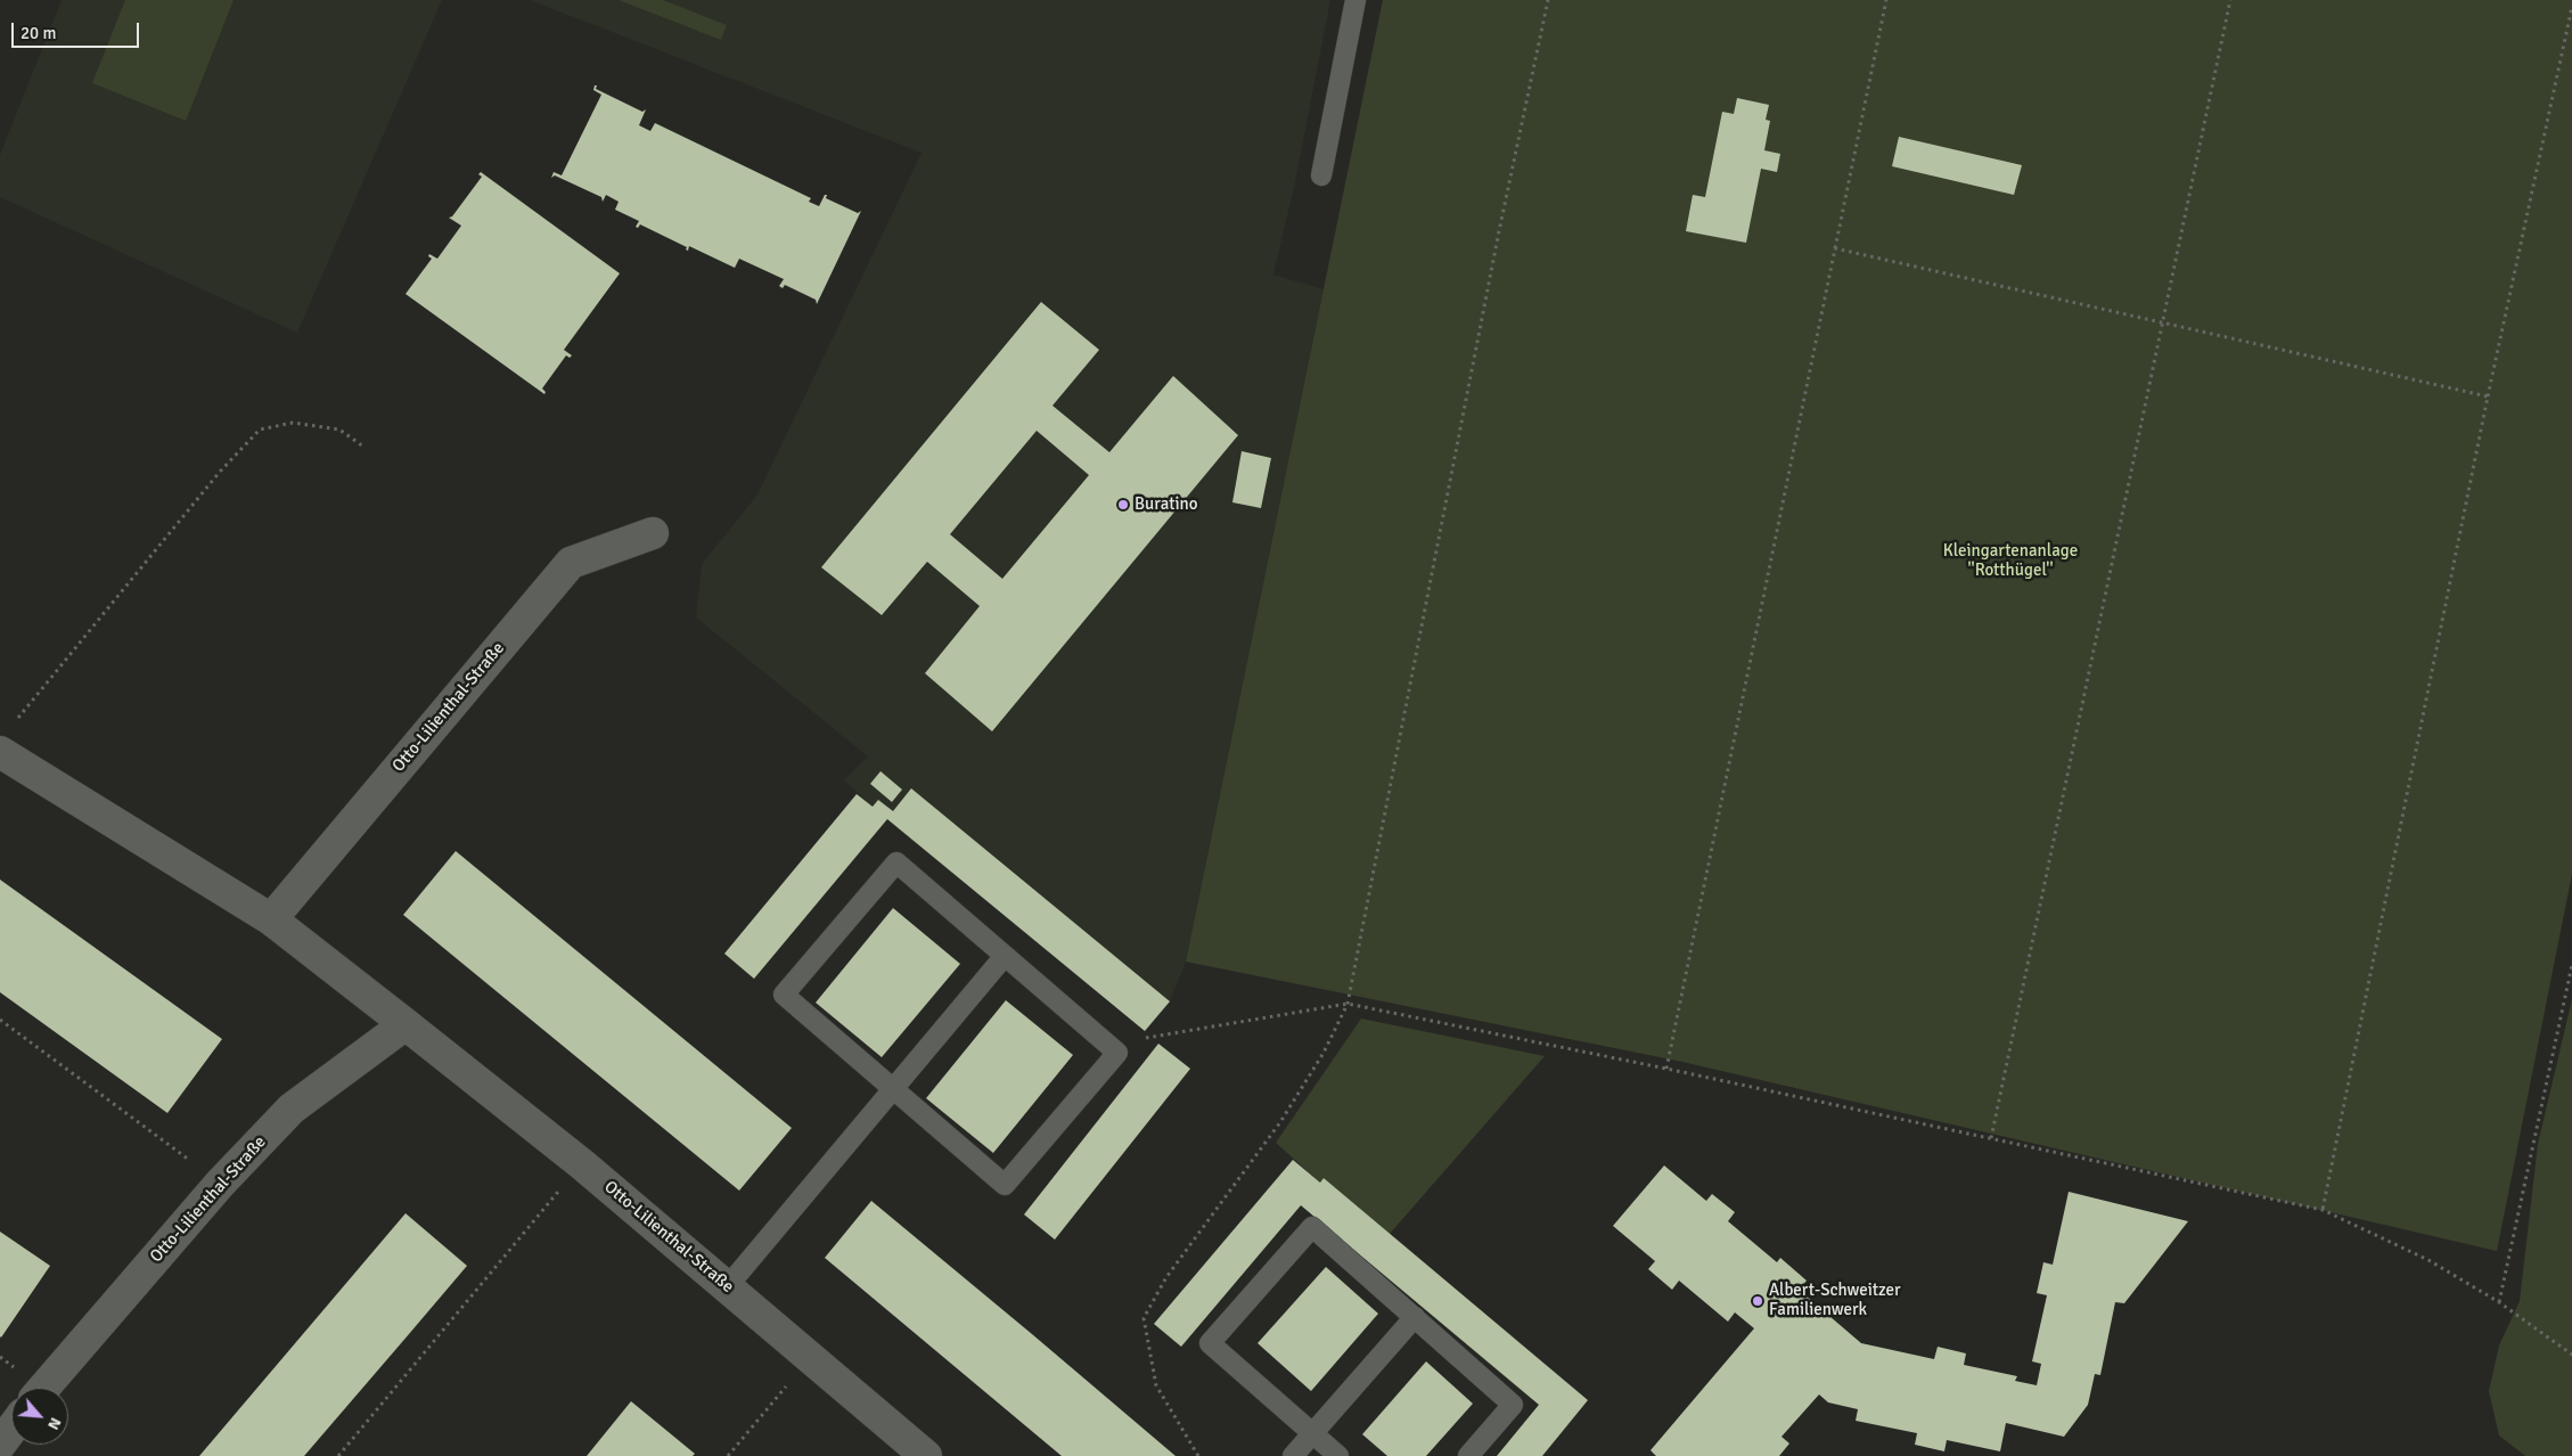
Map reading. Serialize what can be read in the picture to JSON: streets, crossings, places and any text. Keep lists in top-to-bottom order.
{
  "streets": {
    "street": ["Otto-Lilienthal-Straße"]
  },
  "parks": ["Kleingartenanlage ''Rotthügel''"],
  "places": ["Buratino", "Albert-Schweitzer Familienwerk"],
  "scale_bar": "20 m",
  "north": "bottom right"
}
